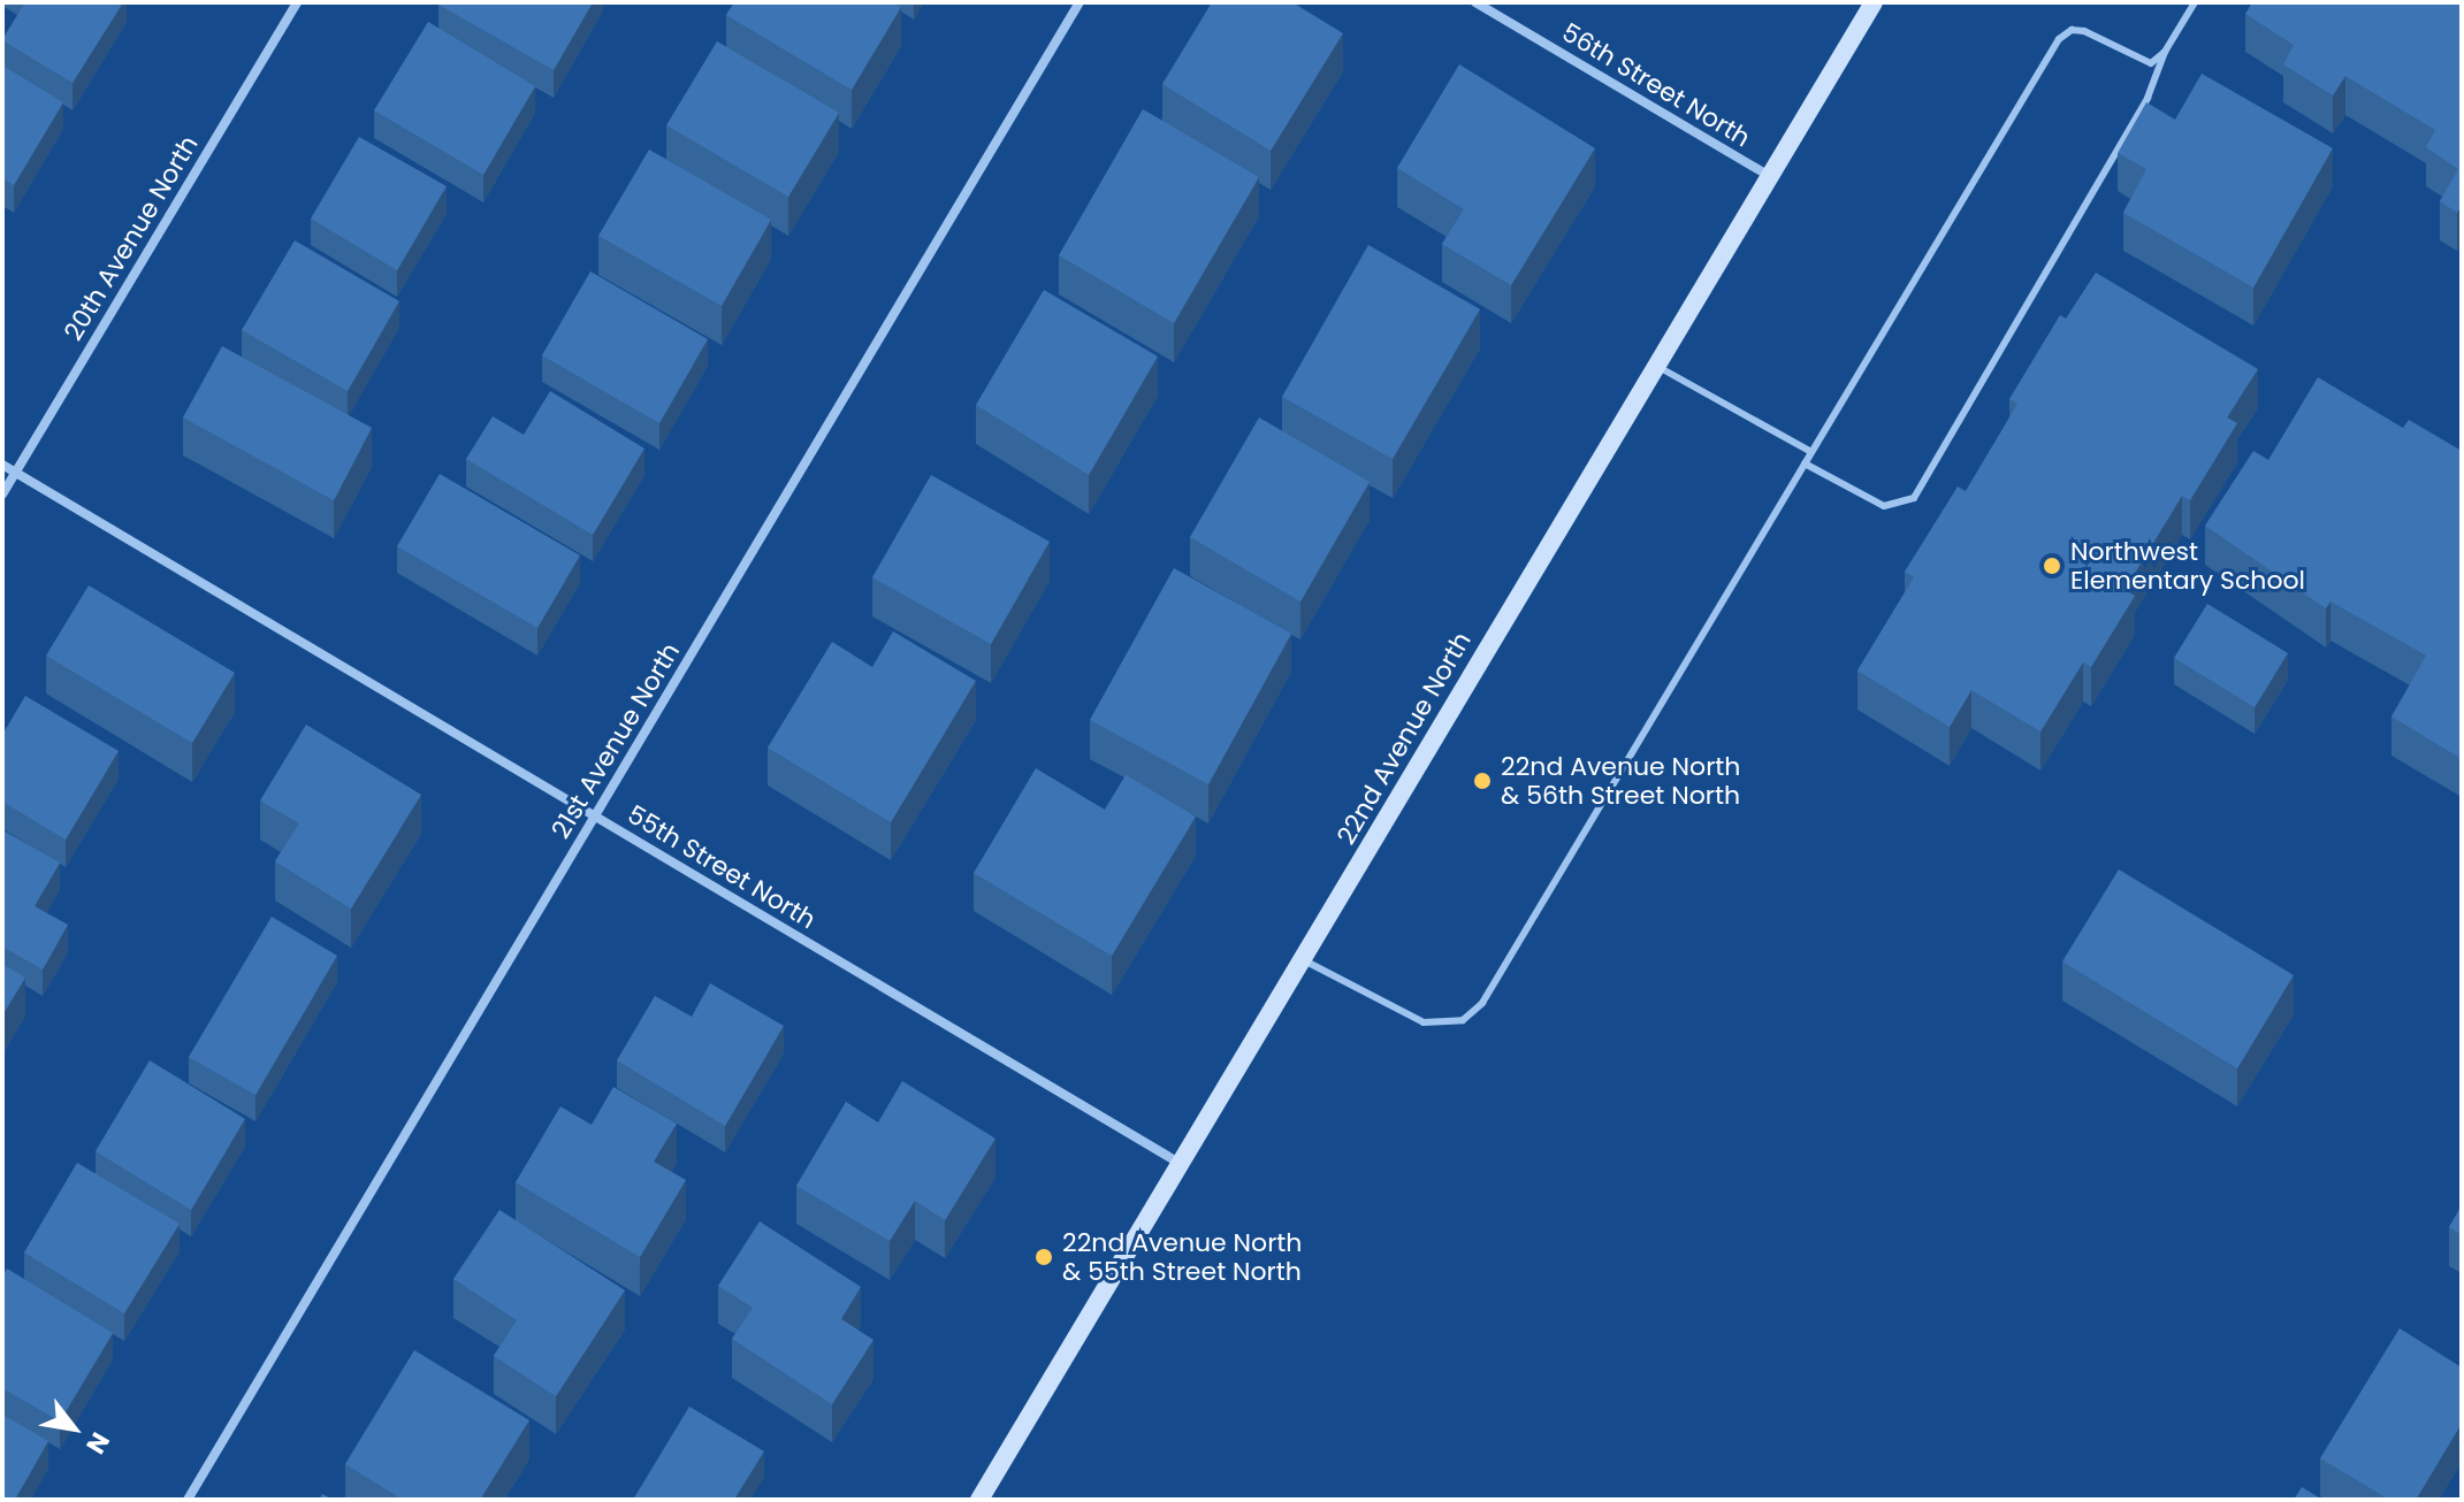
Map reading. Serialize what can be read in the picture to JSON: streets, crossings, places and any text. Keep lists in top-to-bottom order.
{
  "streets": {
    "main road": ["22nd Avenue North"],
    "street": [
      "56th Street North",
      "20th Avenue North",
      "21st Avenue North",
      "55th Street North"
    ]
  },
  "crossings": [
    ["56th Street North", "22nd Avenue North"],
    ["20th Avenue North", "55th Street North"],
    ["22nd Avenue North", "55th Street North"],
    ["21st Avenue North", "55th Street North"]
  ],
  "places": ["Northwest Elementary School", "22nd Avenue North & 56th Street North", "22nd Avenue North & 55th Street North"],
  "north": "bottom right"
}
